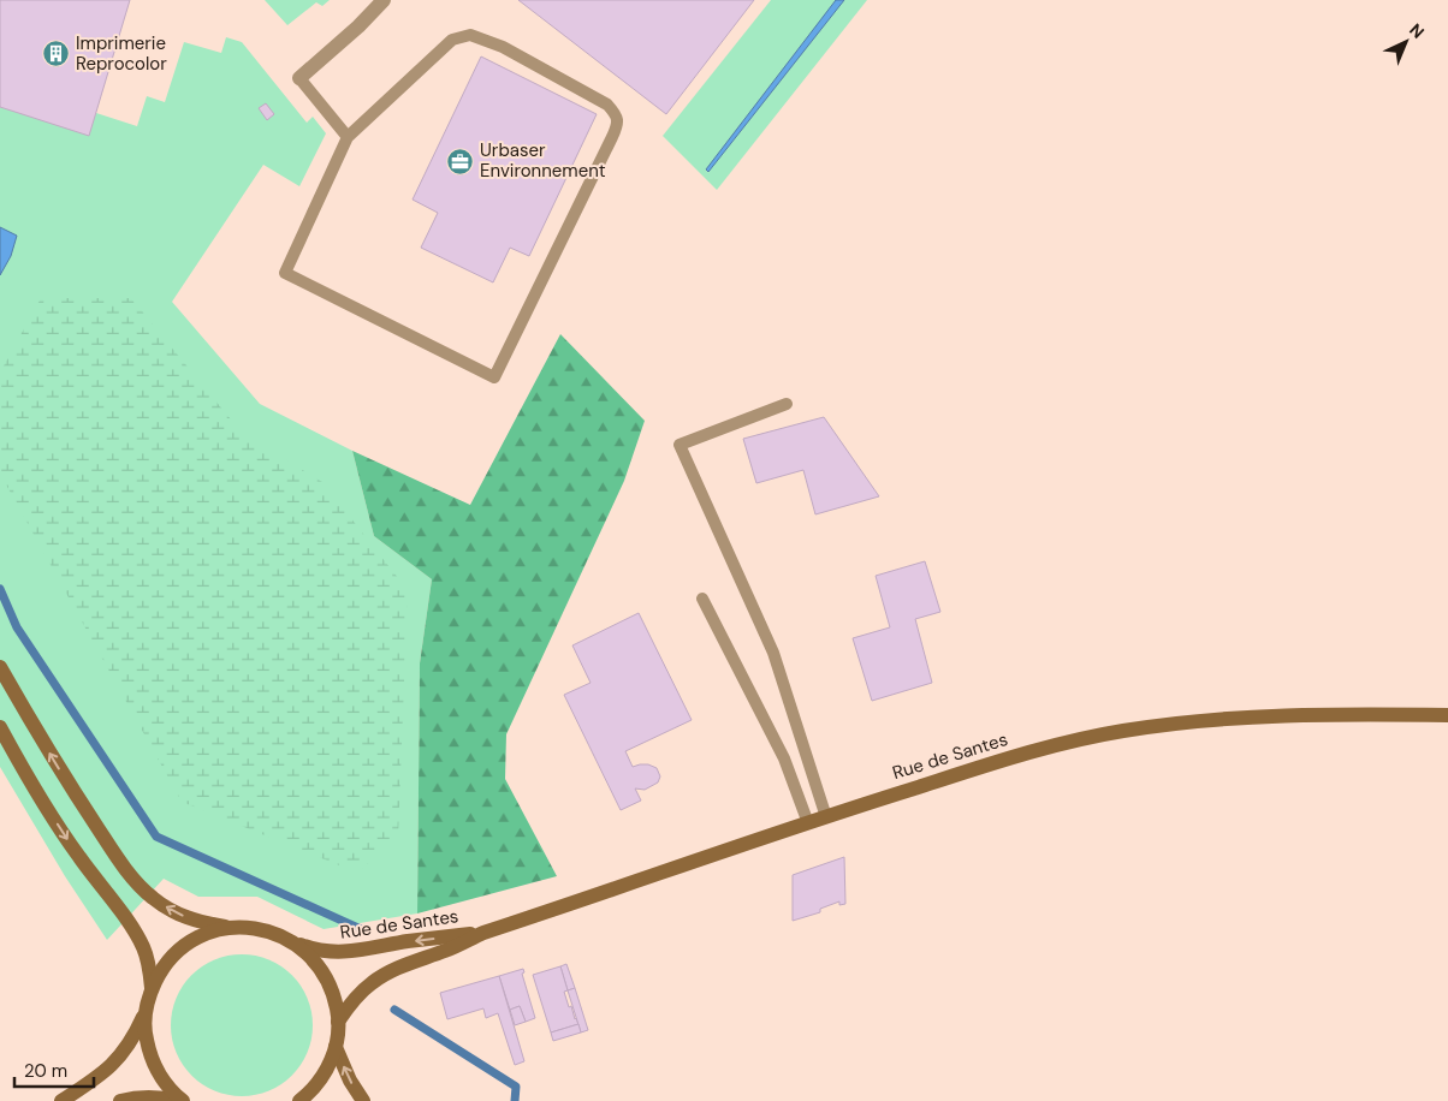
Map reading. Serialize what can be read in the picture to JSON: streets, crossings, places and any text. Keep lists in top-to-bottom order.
{
  "streets": {
    "street": ["Rue de Santes"]
  },
  "places": {
    "building": ["Imprimerie Reprocolor"],
    "office": ["Urbaser Environnement"]
  },
  "scale_bar": "20 m",
  "north": "top right"
}
